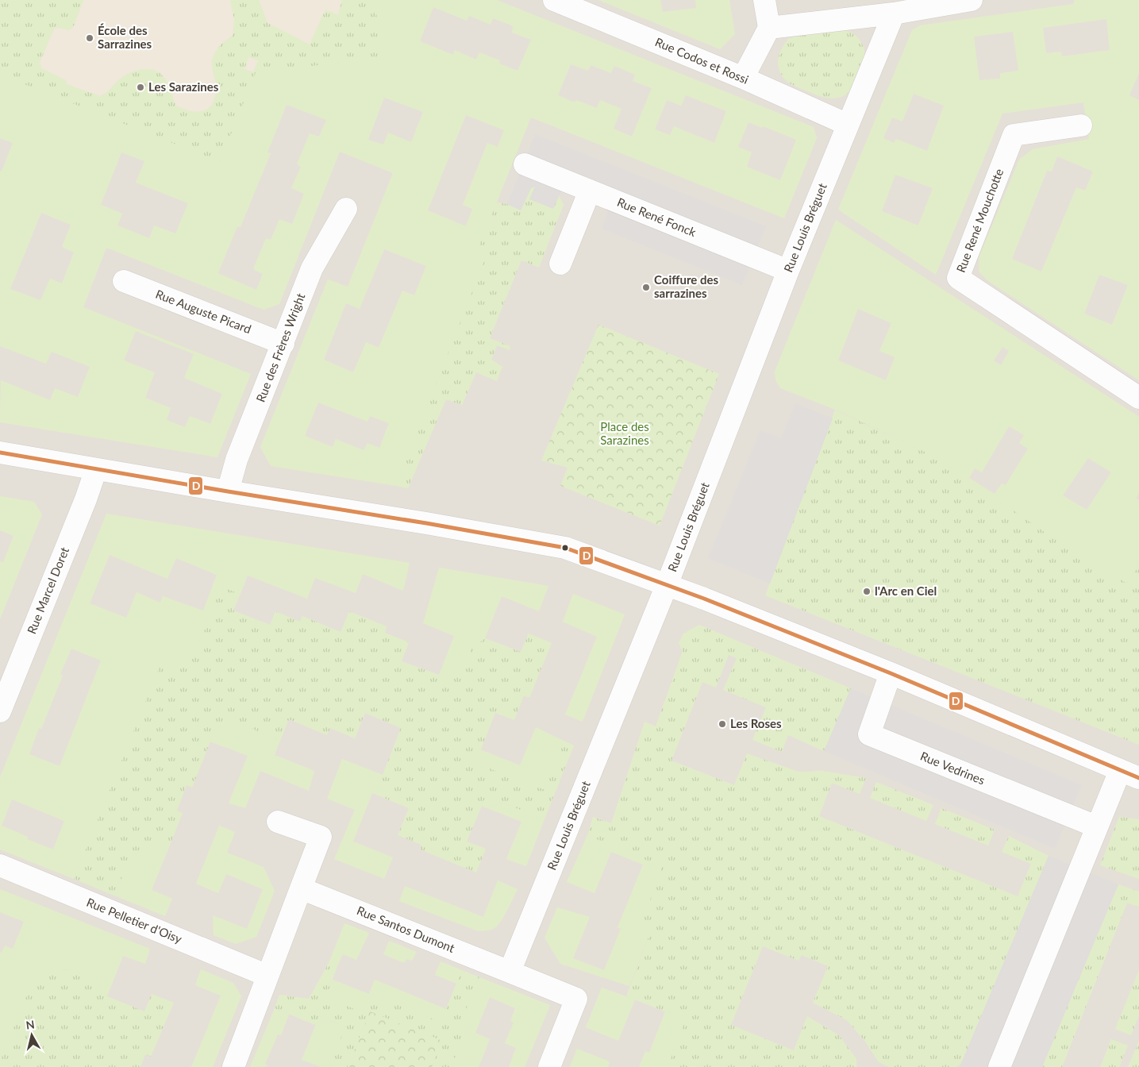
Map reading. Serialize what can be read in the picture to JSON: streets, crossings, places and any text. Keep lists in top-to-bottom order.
{
  "streets": {
    "street": [
      "Rue Codos et Rossi",
      "Rue René Fonck",
      "Rue René Mouchotte",
      "Rue Louis Bréguet",
      "Rue Auguste Picard",
      "Rue des Frères Wright",
      "Rue Marcel Doret",
      "Rue Vedrines",
      "Rue Pelletier d'Oisy",
      "Rue Santos Dumont"
    ]
  },
  "crossings": [
    ["Rue Codos et Rossi", "Rue Louis Bréguet"],
    ["Rue René Fonck", "Rue Louis Bréguet"],
    ["Rue Louis Bréguet", "Rue Santos Dumont"],
    ["Rue Auguste Picard", "Rue des Frères Wright"]
  ],
  "parks": ["Place des Sarazines"],
  "places": [
    "École des Sarrazines",
    "Les Sarazines",
    "Coiffure des sarrazines",
    "l'Arc en Ciel",
    "Les Roses"
  ],
  "lines": ["transit line D"],
  "north": "top"
}
